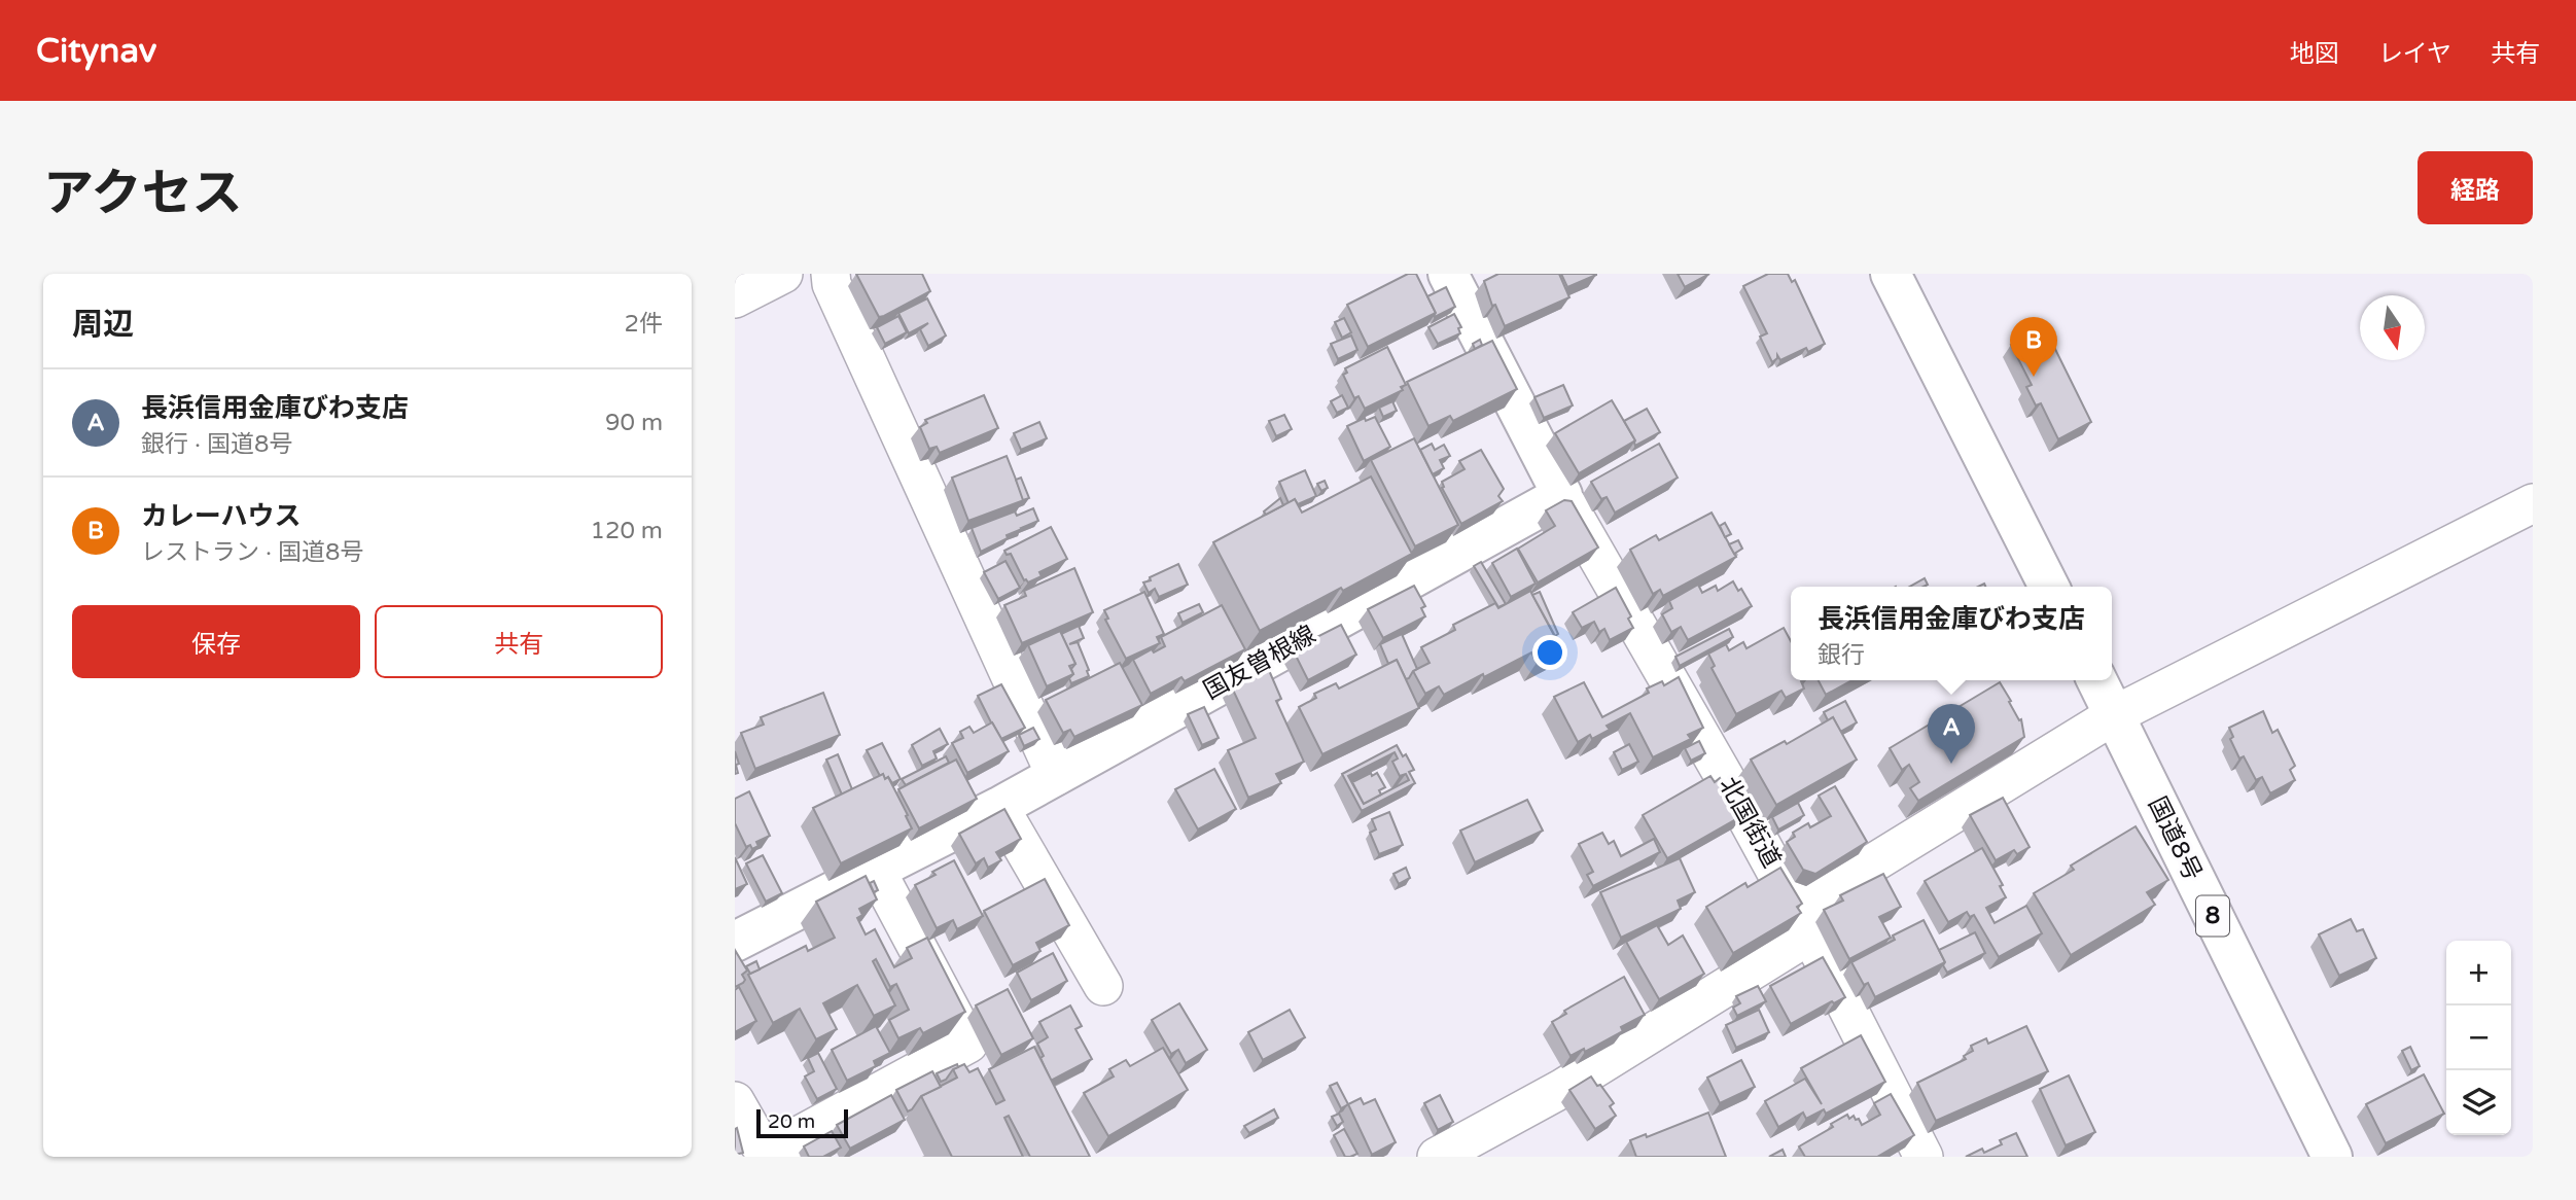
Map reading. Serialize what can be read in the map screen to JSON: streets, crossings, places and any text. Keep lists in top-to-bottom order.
{
  "streets": {
    "main road": ["国友曽根線", "国道8号", "8"],
    "street": ["北国街道"]
  },
  "crossings": [
    ["国友曽根線", "北国街道"]
  ],
  "scale_bar": "20 m",
  "north": "bottom",
  "page": {
    "header": "Citynav",
    "nav": ["地図", "レイヤ", "共有"],
    "title": "アクセス",
    "buttons": [
      "経路",
      ["保存", "共有"]
    ],
    "heading": ["周辺", "2件"],
    "pins": ["B", "A"],
    "list": [
      {
        "mark": "A",
        "name": "長浜信用金庫びわ支店",
        "note": "銀行 · 国道8号",
        "value": "90 m"
      },
      {
        "mark": "B",
        "name": "カレーハウス",
        "note": "レストラン · 国道8号",
        "value": "120 m"
      }
    ],
    "popup": ["長浜信用金庫びわ支店", "銀行"],
    "map_buttons": ["+", "−"],
    "scale": "20 m"
  }
}
